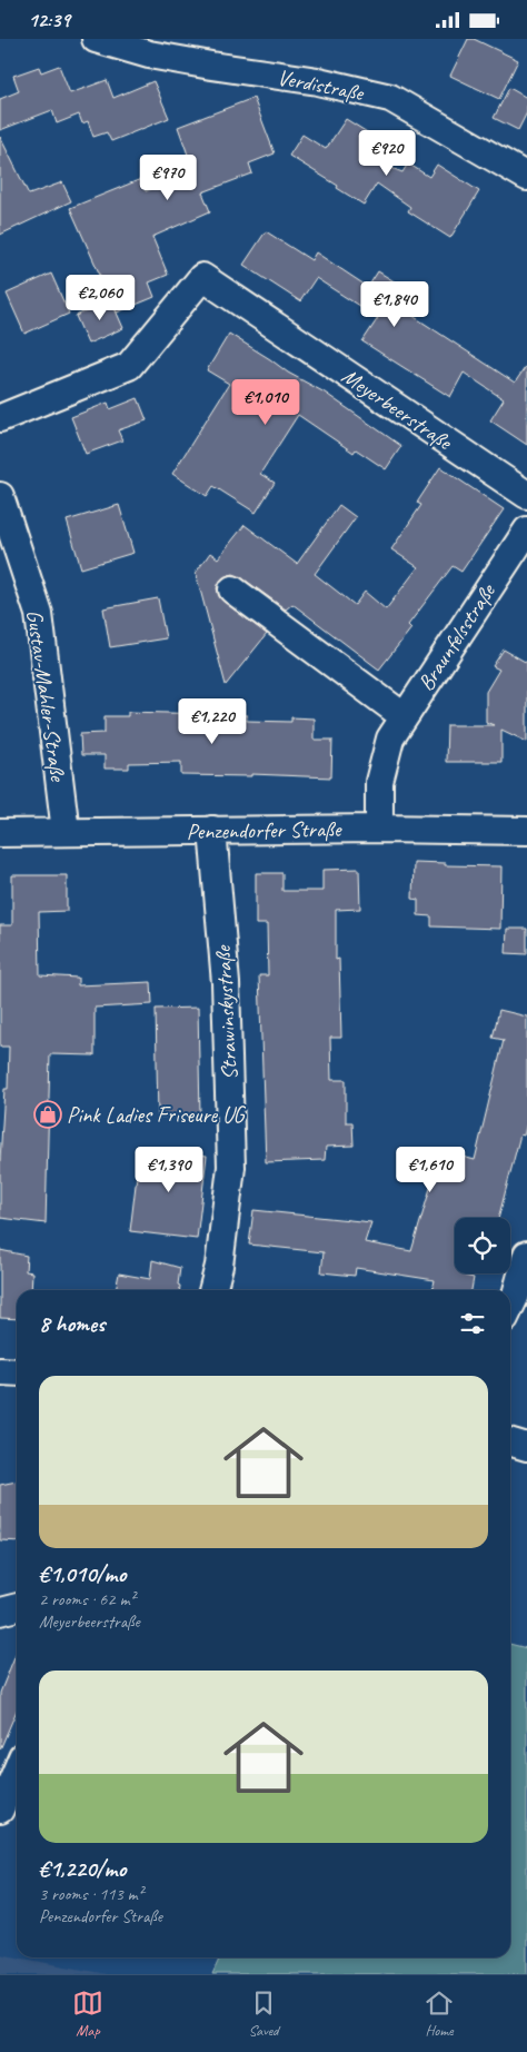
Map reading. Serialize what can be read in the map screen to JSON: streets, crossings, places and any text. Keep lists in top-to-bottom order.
{
  "streets": {
    "street": [
      "Verdistraße",
      "Meyerbeerstraße",
      "Braunfelsstraße",
      "Gustav-Mahler-Straße",
      "Penzendorfer Straße",
      "Strawinskystraße"
    ]
  },
  "crossings": [
    ["Braunfelsstraße", "Penzendorfer Straße"],
    ["Gustav-Mahler-Straße", "Penzendorfer Straße"],
    ["Penzendorfer Straße", "Strawinskystraße"]
  ],
  "places": {
    "shop": ["Pink Ladies Friseure UG"]
  },
  "page": {
    "status": "12:39",
    "price": [
      "€920",
      "€970",
      "€2,060",
      "€1,840",
      "€1,010",
      "€1,220",
      "€1,390",
      "€1,610"
    ],
    "heading": "8 homes",
    "list": [
      {
        "name": "€1,010/mo",
        "note": "2 rooms · 62 m² · Meyerbeerstraße"
      },
      {
        "name": "€1,220/mo",
        "note": "3 rooms · 113 m² · Penzendorfer Straße"
      }
    ],
    "tabs": ["Map", "Saved", "Home"]
  }
}
